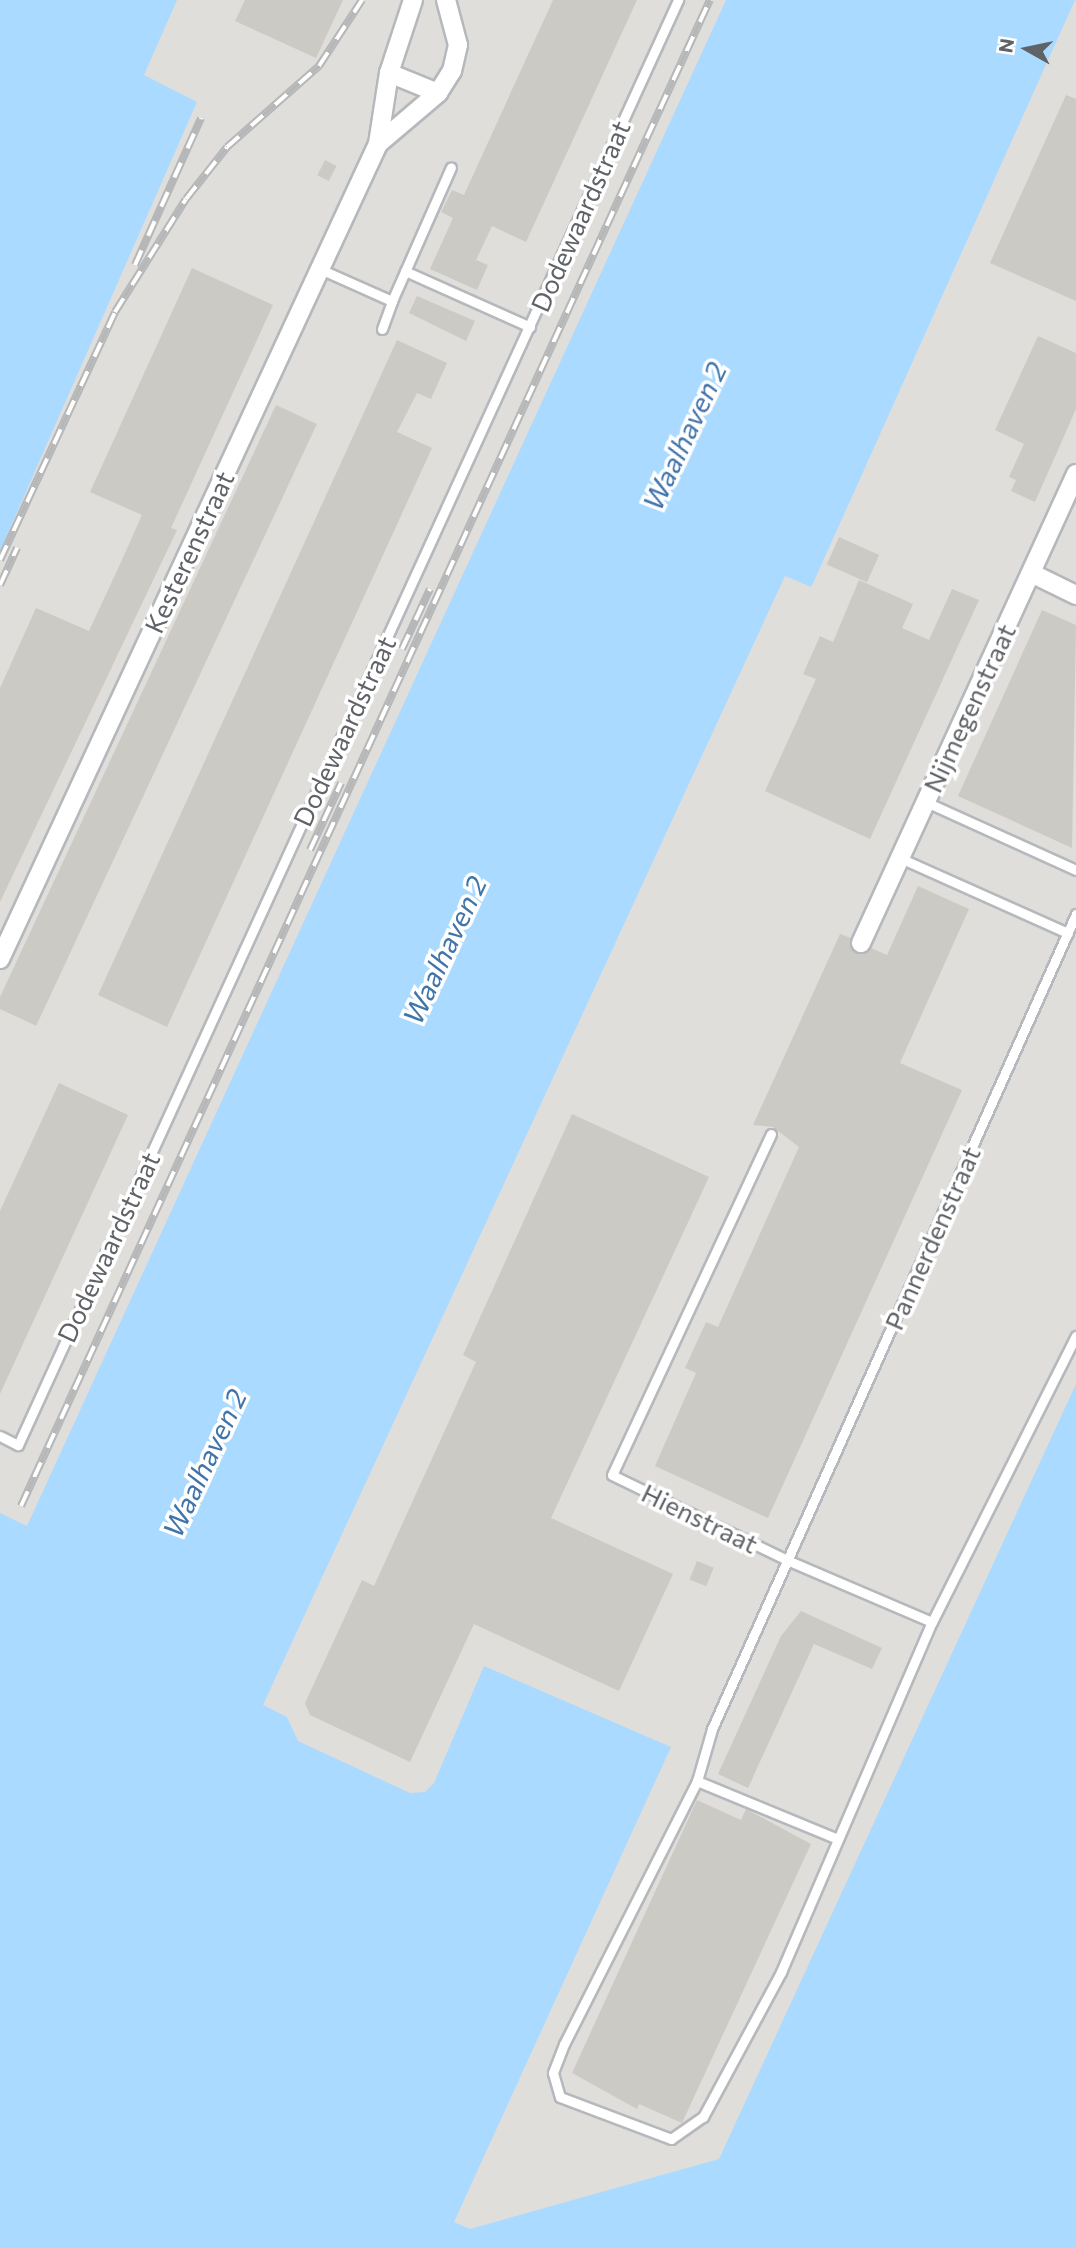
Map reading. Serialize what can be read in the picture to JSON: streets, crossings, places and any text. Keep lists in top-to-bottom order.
{
  "streets": {
    "street": ["Kesterenstraat", "Nijmegenstraat"],
    "lane": ["Dodewaardstraat", "Pannerdenstraat", "Hienstraat"]
  },
  "crossings": [
    ["Pannerdenstraat", "Hienstraat"]
  ],
  "water": ["Waalhaven 2"],
  "north": "left"
}
